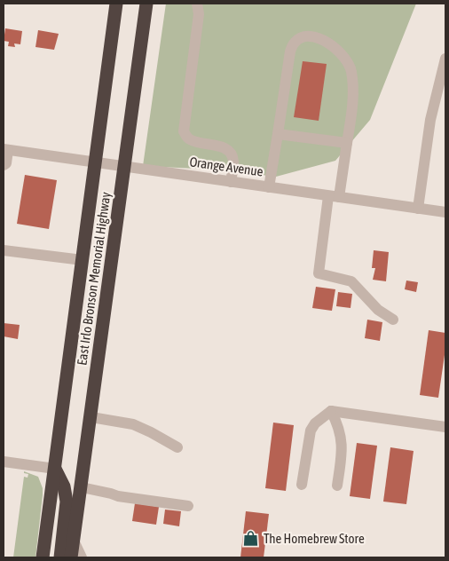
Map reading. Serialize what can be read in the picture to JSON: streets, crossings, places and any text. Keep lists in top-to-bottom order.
{
  "streets": {
    "highway": ["East Irlo Bronson Memorial Highway"],
    "street": ["Orange Avenue"]
  },
  "crossings": [
    ["Orange Avenue", "East Irlo Bronson Memorial Highway"]
  ],
  "places": {
    "shop": ["The Homebrew Store"]
  }
}
